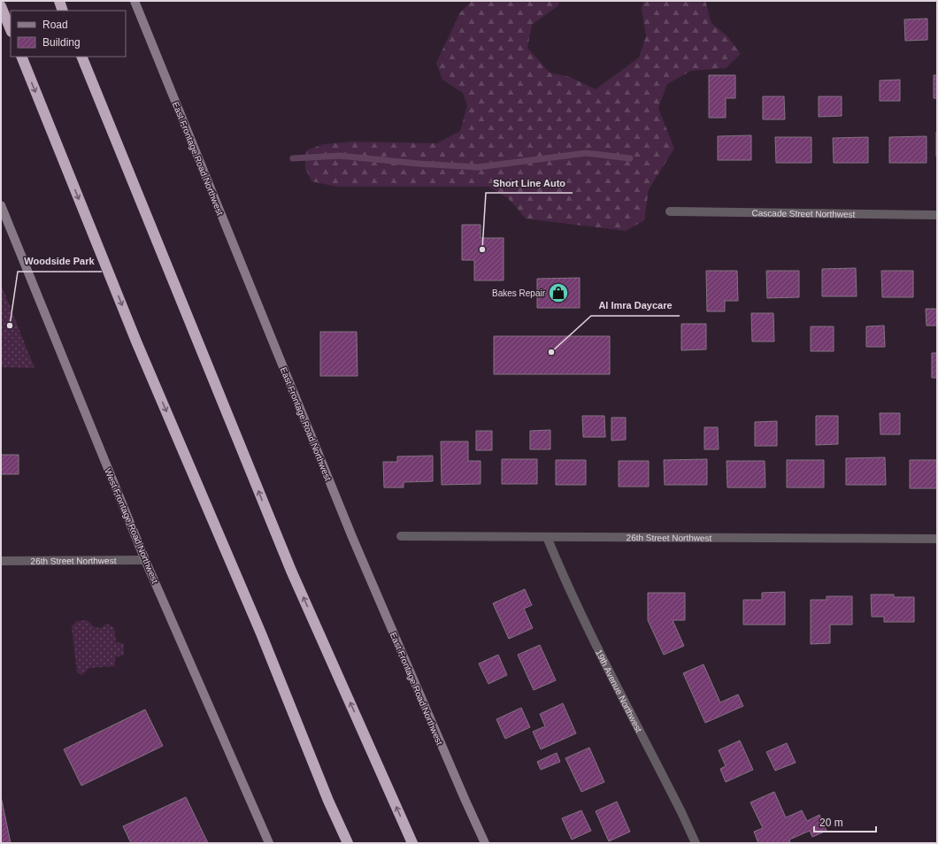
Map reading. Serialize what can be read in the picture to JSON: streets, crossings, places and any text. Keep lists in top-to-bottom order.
{
  "streets": {
    "street": [
      "East Frontage Road Northwest",
      "Cascade Street Northwest",
      "West Frontage Road Northwest",
      "26th Street Northwest",
      "19th Avenue Northwest"
    ]
  },
  "crossings": [
    ["West Frontage Road Northwest", "26th Street Northwest"],
    ["26th Street Northwest", "19th Avenue Northwest"]
  ],
  "places": {
    "other": ["Short Line Auto", "Woodside Park", "Al Imra Daycare"],
    "shop": ["Bakes Repair"]
  },
  "legend": ["Road", "Building"],
  "scale_bar": "20 m"
}
